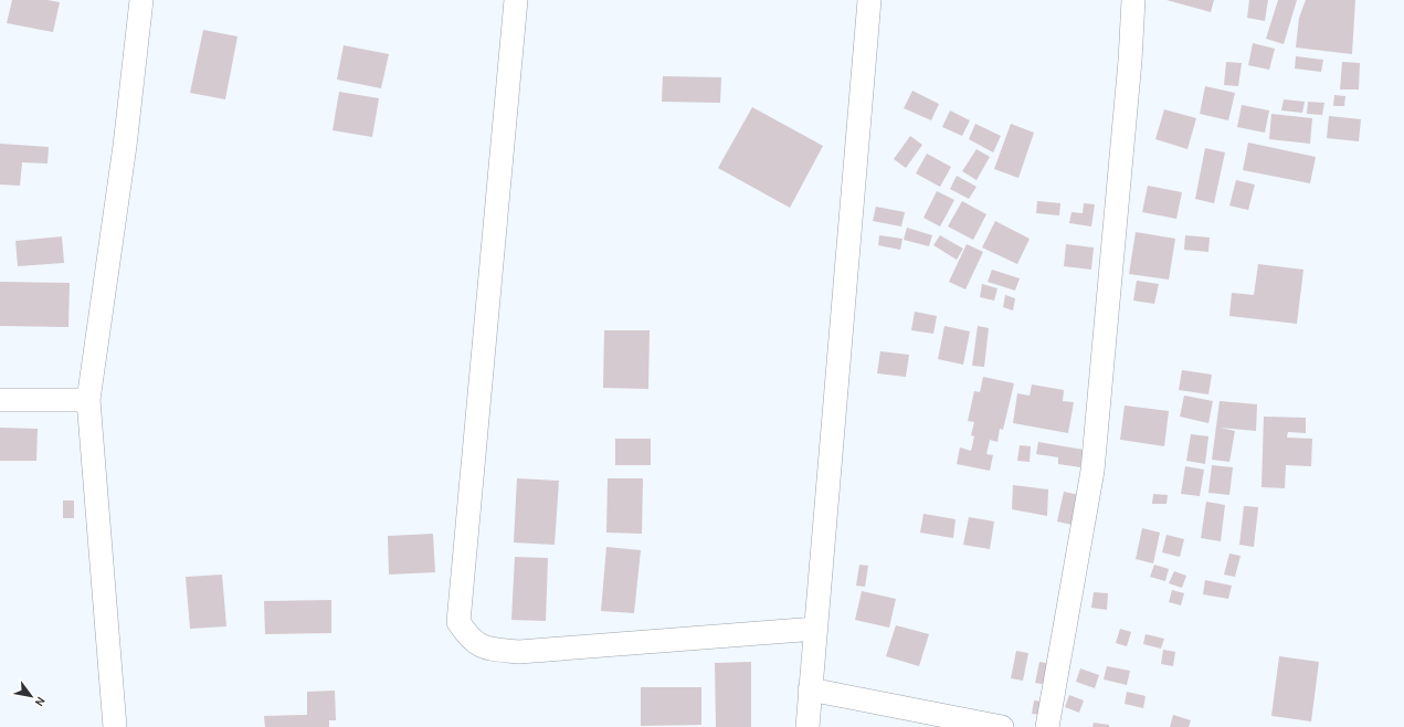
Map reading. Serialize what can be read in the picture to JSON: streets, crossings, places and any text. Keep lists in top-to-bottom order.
{
  "north": "bottom right"
}
